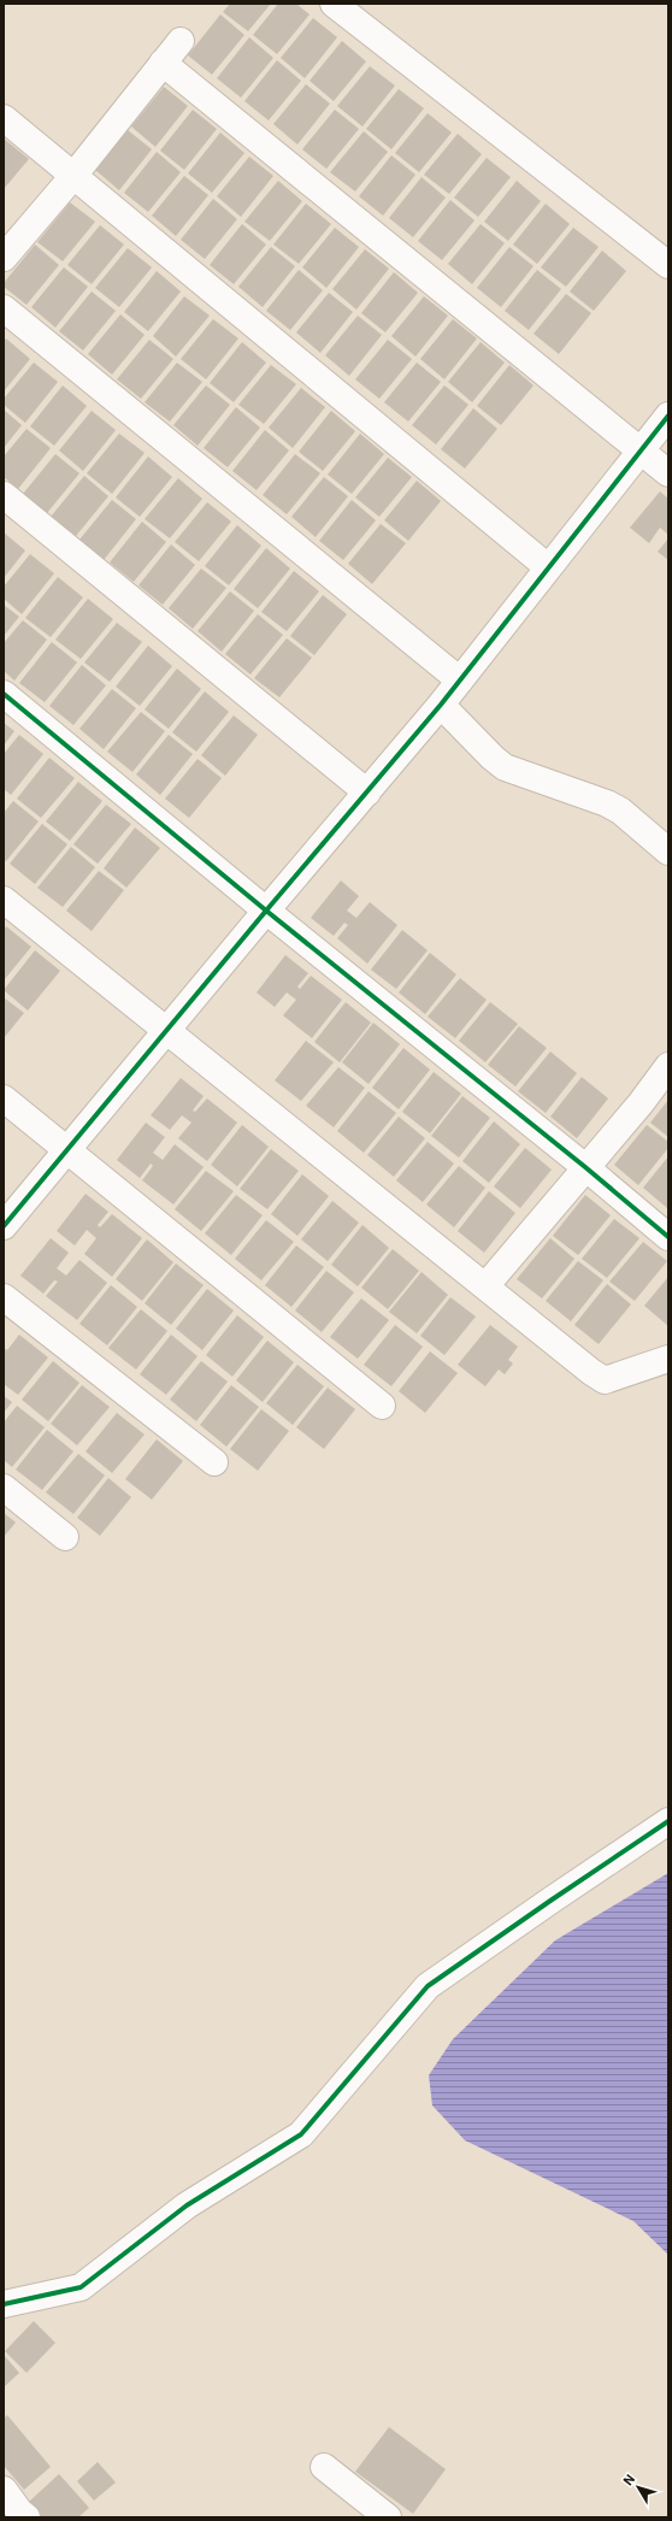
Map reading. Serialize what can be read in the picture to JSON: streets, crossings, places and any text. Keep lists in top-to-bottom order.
{
  "north": "top left"
}
